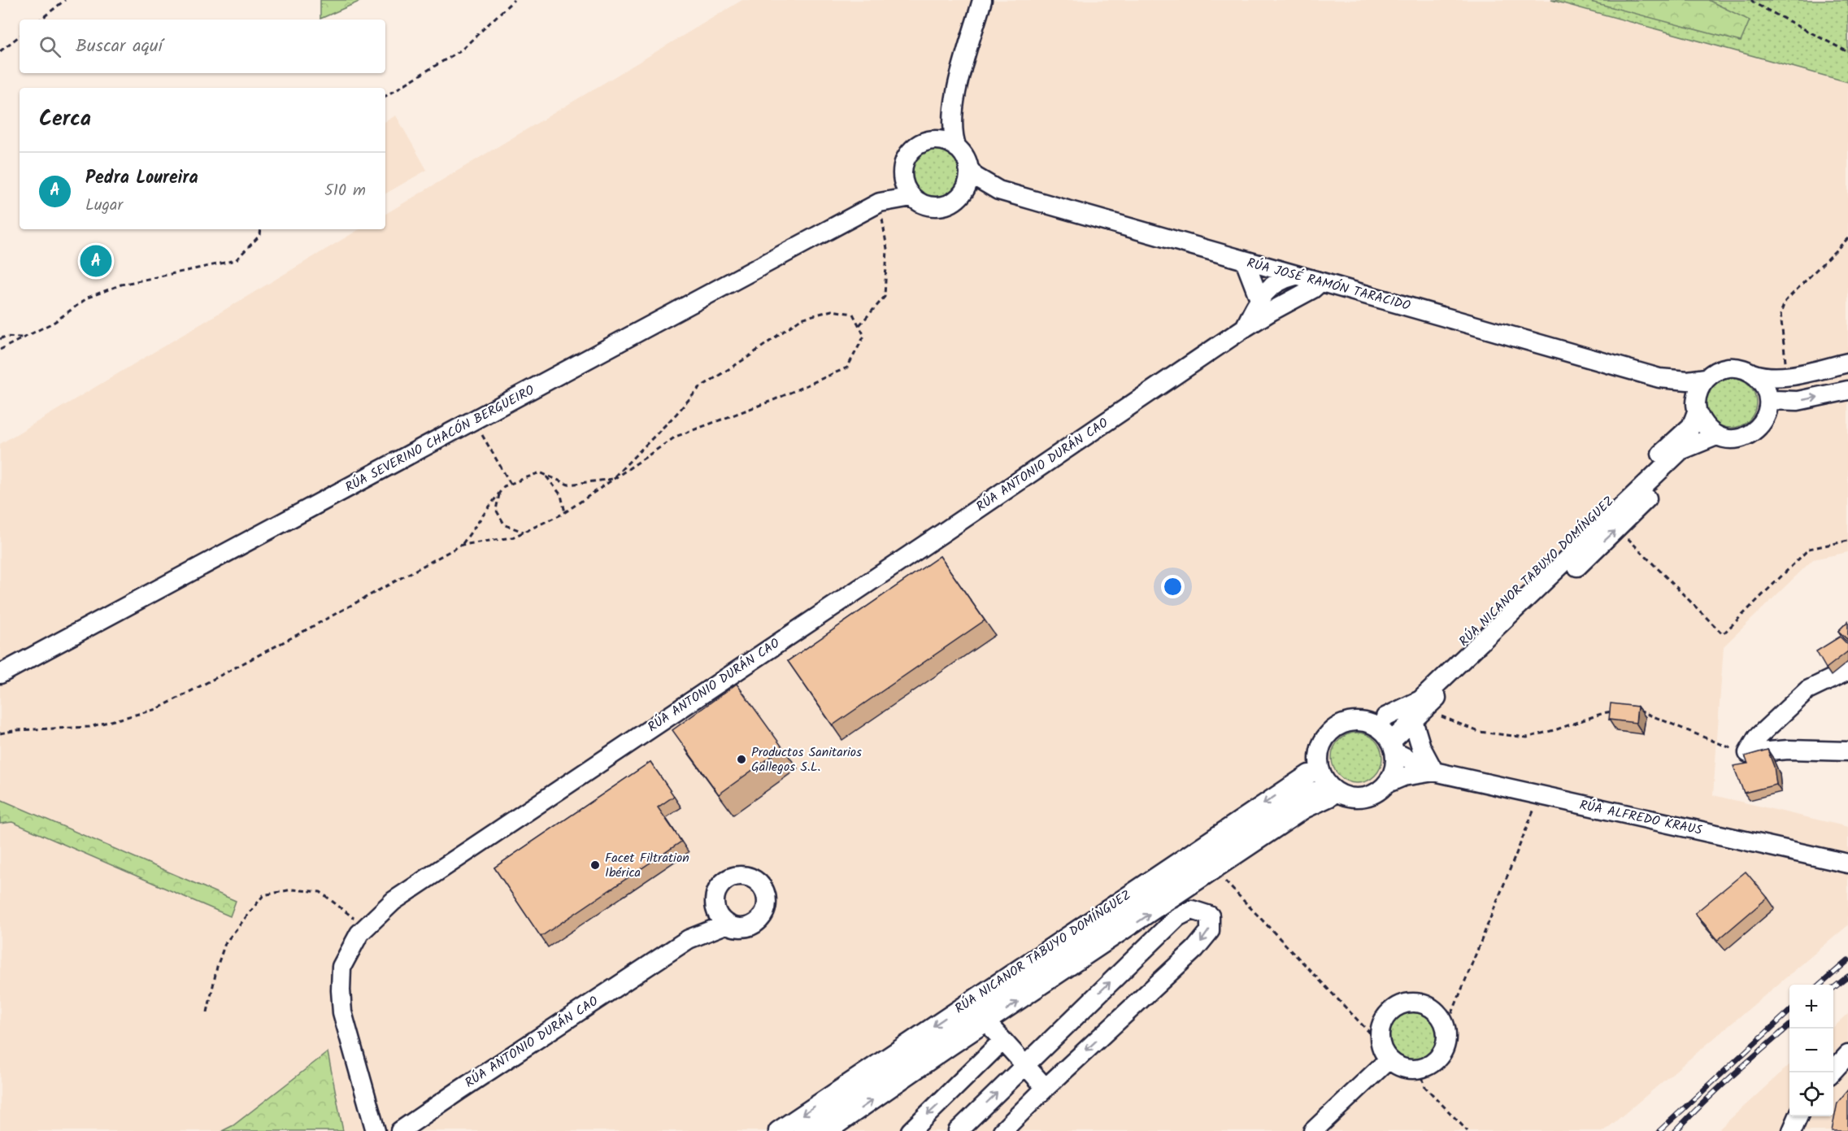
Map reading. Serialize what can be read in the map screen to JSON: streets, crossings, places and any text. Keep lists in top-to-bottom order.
{
  "streets": {
    "street": [
      "RÚA JOSÉ RAMÓN TARACIDO",
      "RÚA SEVERINO CHACÓN BERGUEIRO",
      "RÚA ANTONIO DURÁN CAO",
      "RÚA NICANOR TABUYO DOMÍNGUEZ",
      "RÚA ALFREDO KRAUS"
    ]
  },
  "crossings": [
    ["RÚA JOSÉ RAMÓN TARACIDO", "RÚA SEVERINO CHACÓN BERGUEIRO"],
    ["RÚA JOSÉ RAMÓN TARACIDO", "RÚA ANTONIO DURÁN CAO"],
    ["RÚA JOSÉ RAMÓN TARACIDO", "RÚA NICANOR TABUYO DOMÍNGUEZ"],
    ["RÚA NICANOR TABUYO DOMÍNGUEZ", "RÚA ALFREDO KRAUS"]
  ],
  "places": ["Productos Sanitarios Gallegos S.L.", "Facet Filtration Ibérica"],
  "page": {
    "search": "Buscar aquí",
    "heading": "Cerca",
    "list": [
      {
        "mark": "A",
        "name": "Pedra Loureira",
        "note": "Lugar",
        "value": "510 m"
      }
    ],
    "pins": "A",
    "map_buttons": ["+", "−"]
  }
}
